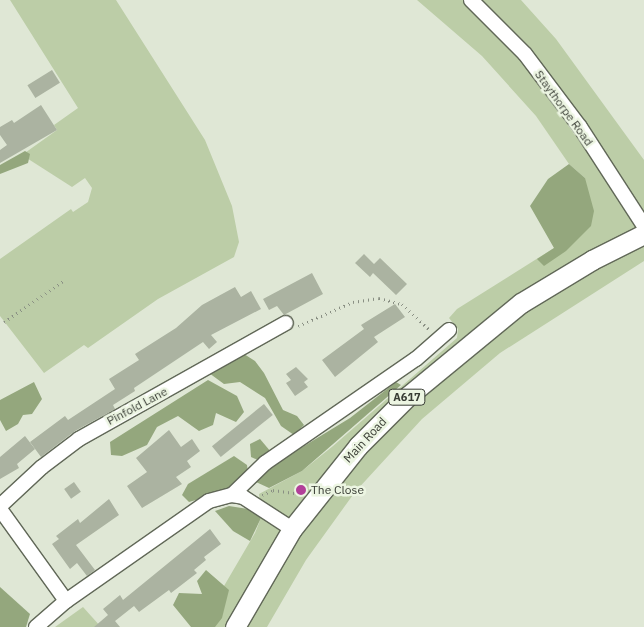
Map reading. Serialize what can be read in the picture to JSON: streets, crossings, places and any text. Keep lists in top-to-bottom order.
{
  "streets": {
    "highway": ["A617", "Main Road"],
    "street": ["Staythorpe Road", "Pinfold Lane"]
  },
  "places": ["The Close"]
}
